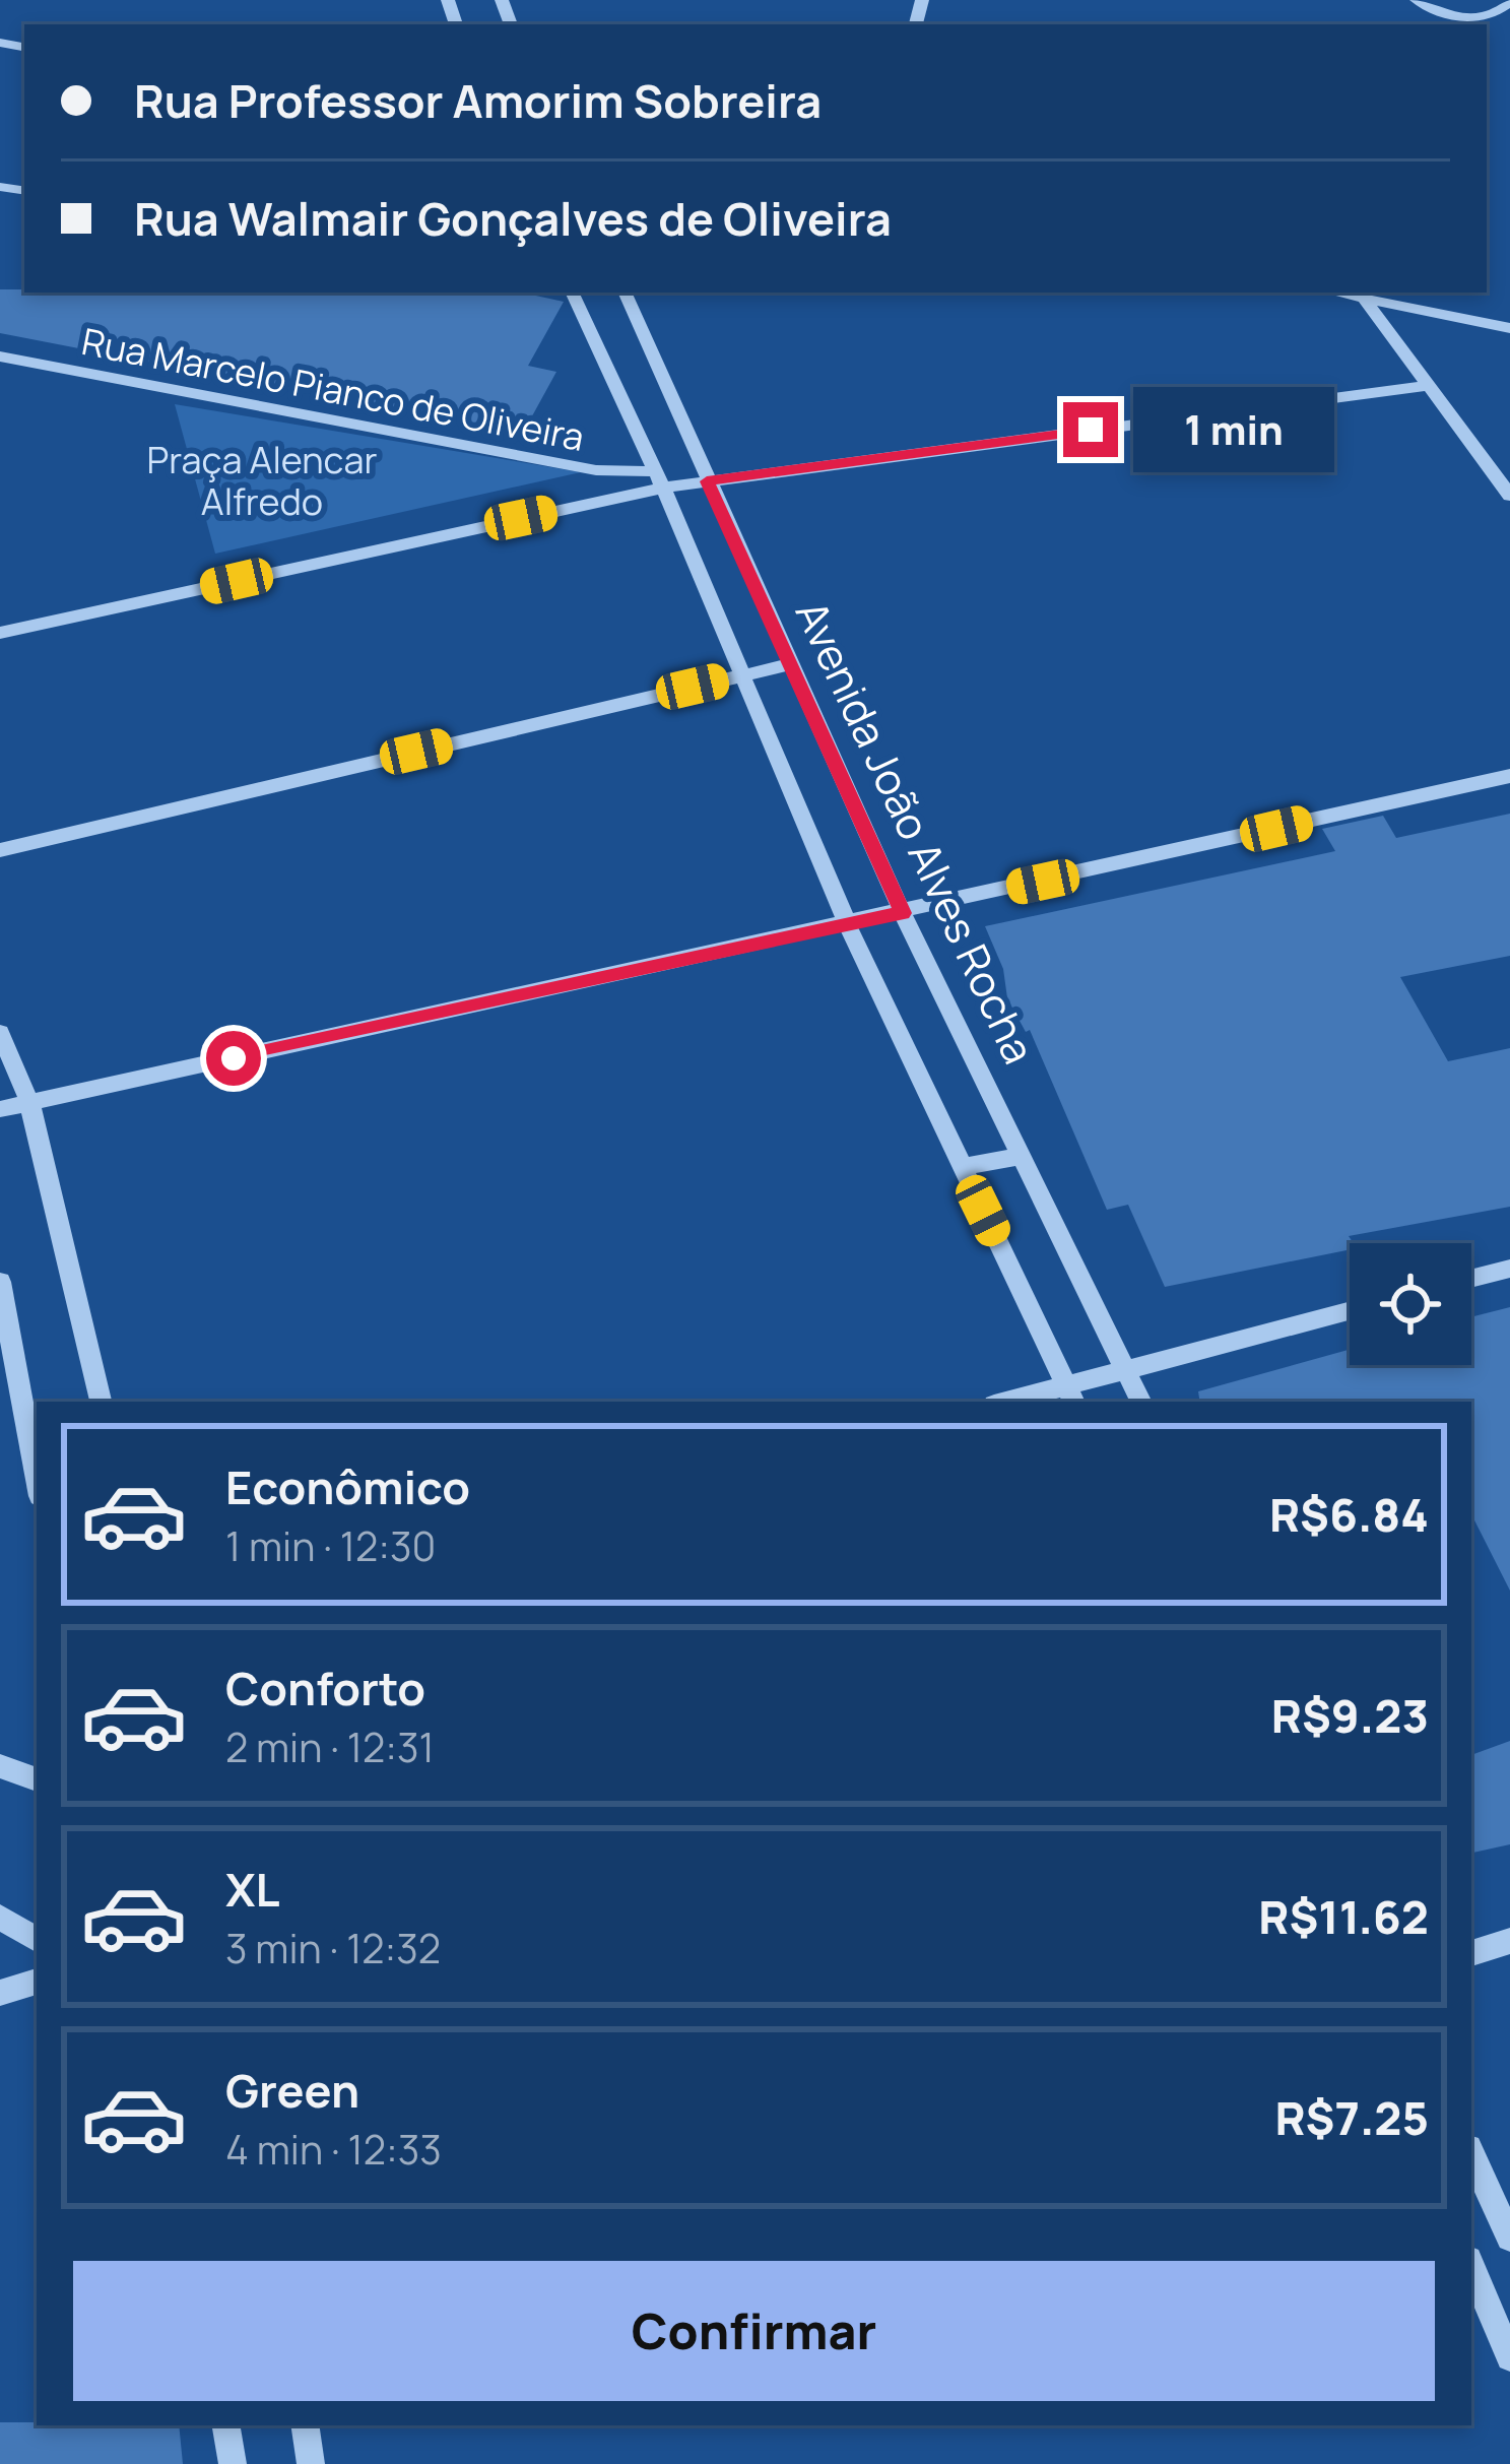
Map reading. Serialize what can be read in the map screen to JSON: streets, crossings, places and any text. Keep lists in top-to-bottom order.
{
  "streets": {
    "street": ["Rua Marcelo Pianco de Oliveira", "Avenida João Alves Rocha"]
  },
  "parks": ["Praça Alencar Alfredo"],
  "page": {
    "banner": ["Rua Professor Amorim Sobreira", "Rua Walmair Gonçalves de Oliveira"],
    "bubble": "1 min",
    "list": [
      {
        "name": "Econômico",
        "note": "1 min · 12:30",
        "value": "R$6.84"
      },
      {
        "name": "Conforto",
        "note": "2 min · 12:31",
        "value": "R$9.23"
      },
      {
        "name": "XL",
        "note": "3 min · 12:32",
        "value": "R$11.62"
      },
      {
        "name": "Green",
        "note": "4 min · 12:33",
        "value": "R$7.25"
      }
    ],
    "buttons": "Confirmar"
  }
}
